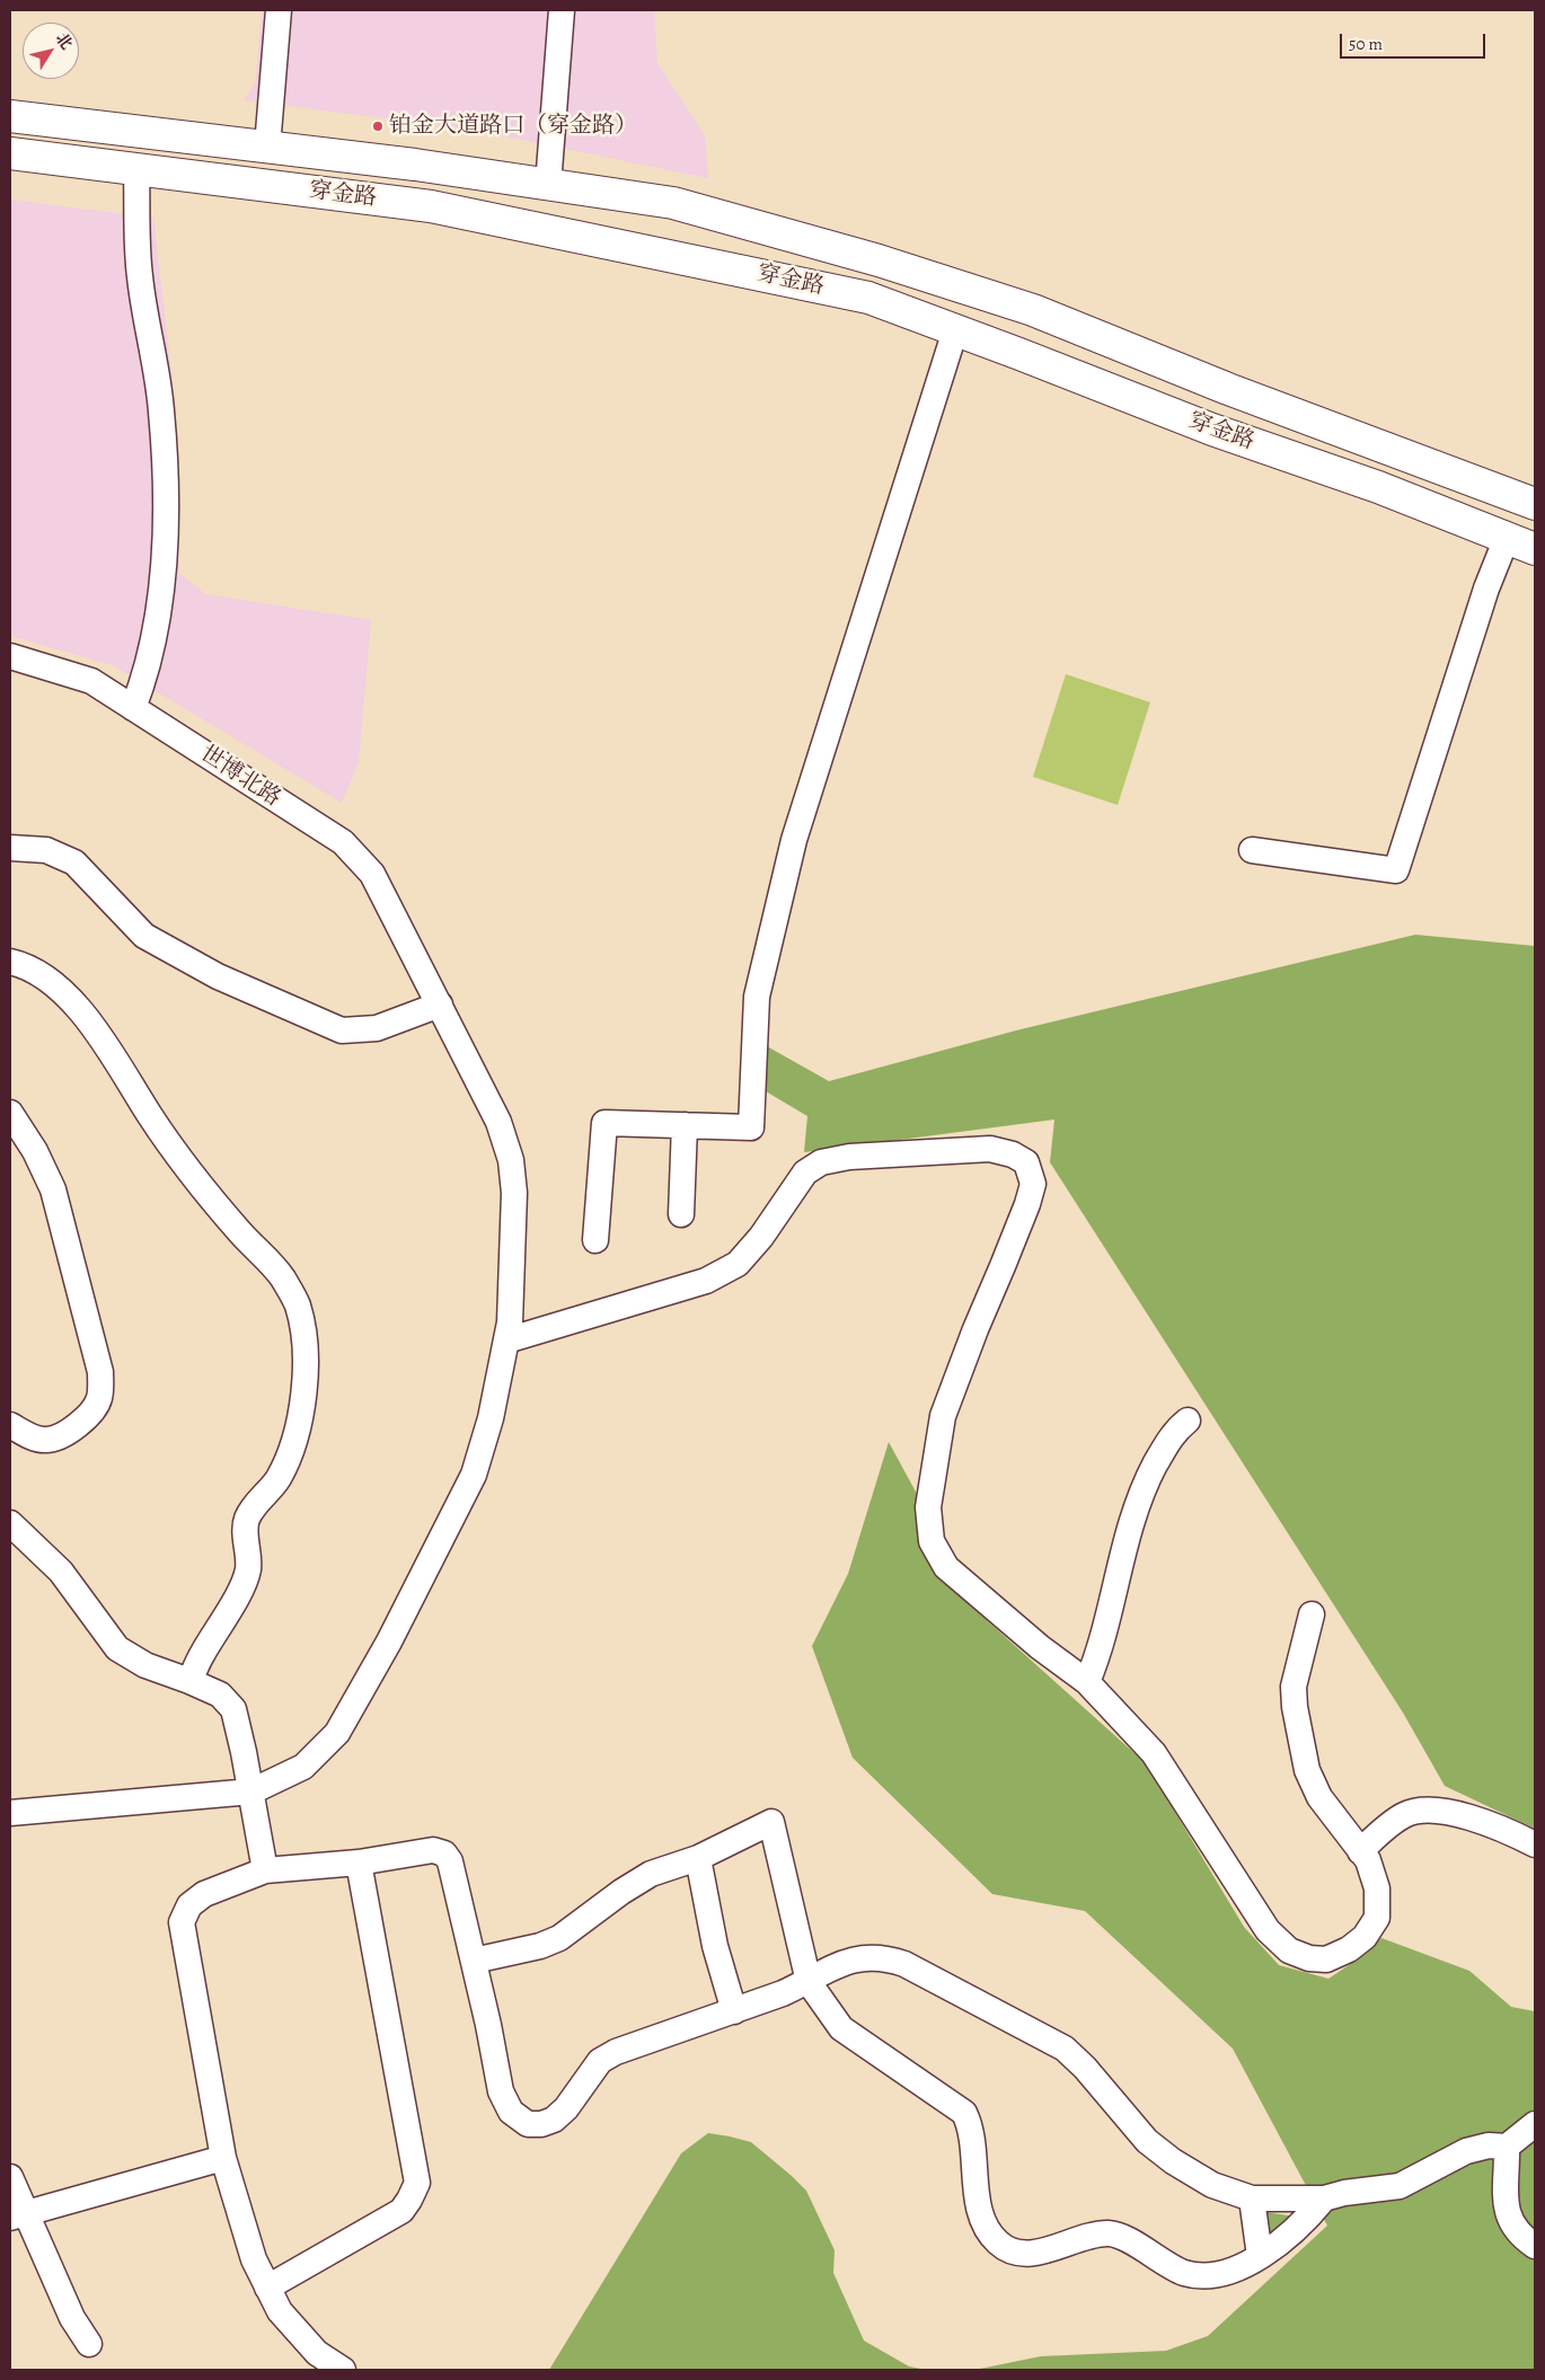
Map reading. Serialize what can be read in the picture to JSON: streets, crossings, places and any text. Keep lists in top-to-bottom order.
{
  "streets": {
    "main road": ["穿金路"],
    "street": ["世博北路"]
  },
  "places": ["铂金大道路口（穿金路）"],
  "scale_bar": "50 m",
  "north": "top right"
}
